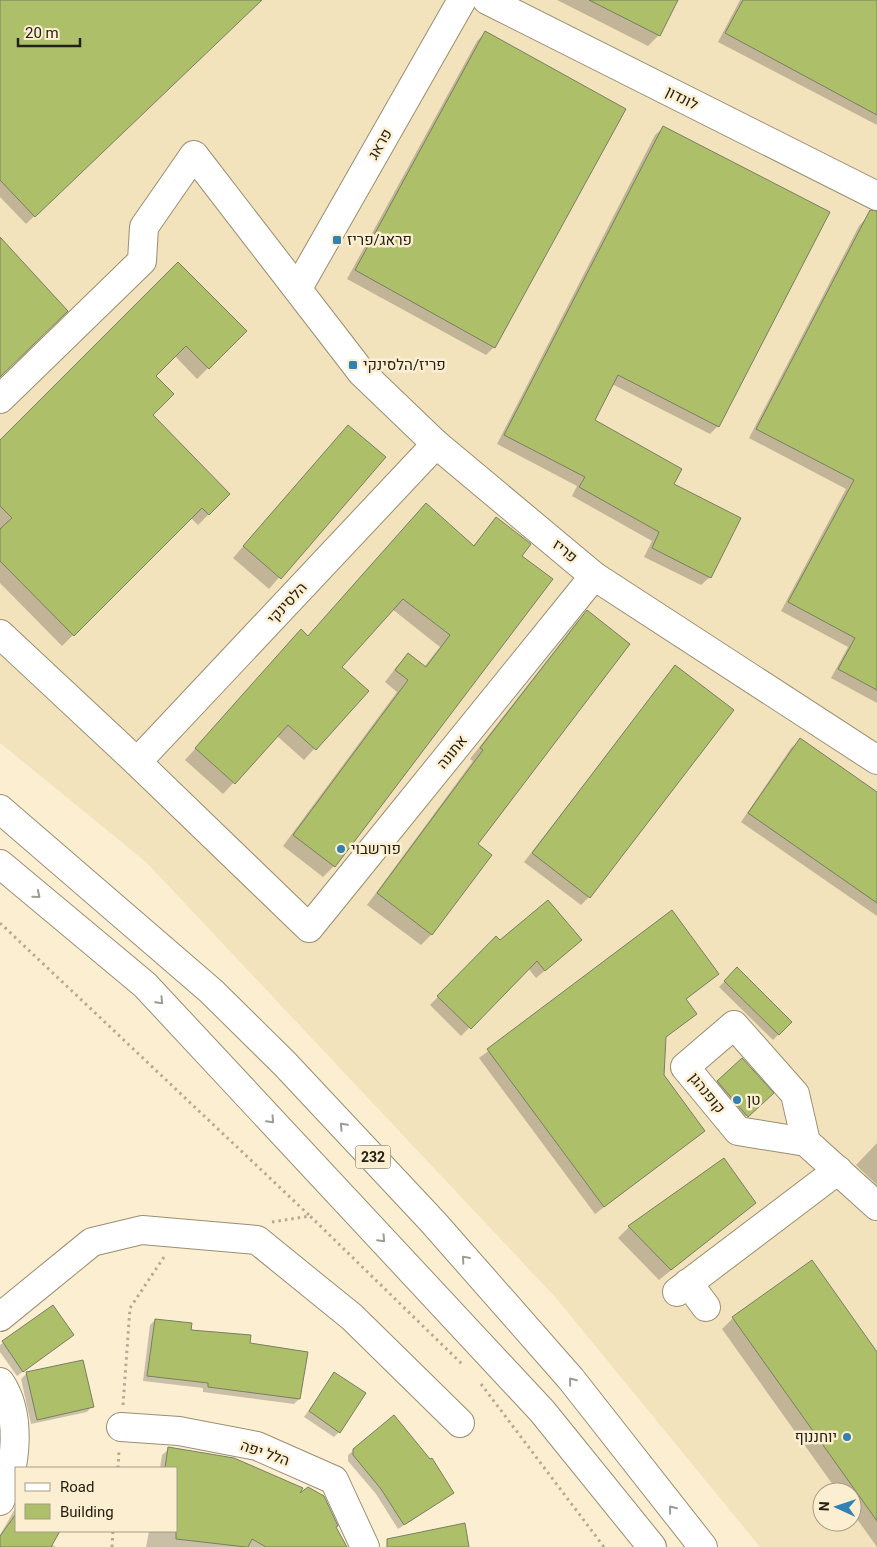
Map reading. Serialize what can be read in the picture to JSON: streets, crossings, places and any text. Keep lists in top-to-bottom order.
{
  "streets": {
    "street": [
      "לונדון",
      "פראג",
      "פריז",
      "הלסינקי",
      "אתונה",
      "קופנהגן",
      "232",
      "הלל יפה"
    ]
  },
  "crossings": [
    ["פראג", "פריז"],
    ["פריז", "הלסינקי"],
    ["פריז", "אתונה"],
    ["הלסינקי", "אתונה"]
  ],
  "places": {
    "transit": ["פראג/פריז", "פריז/הלסינקי"],
    "other": ["פורשבוי", "טן", "יוחננוף"]
  },
  "legend": ["Road", "Building"],
  "scale_bar": "20 m",
  "north": "left"
}
